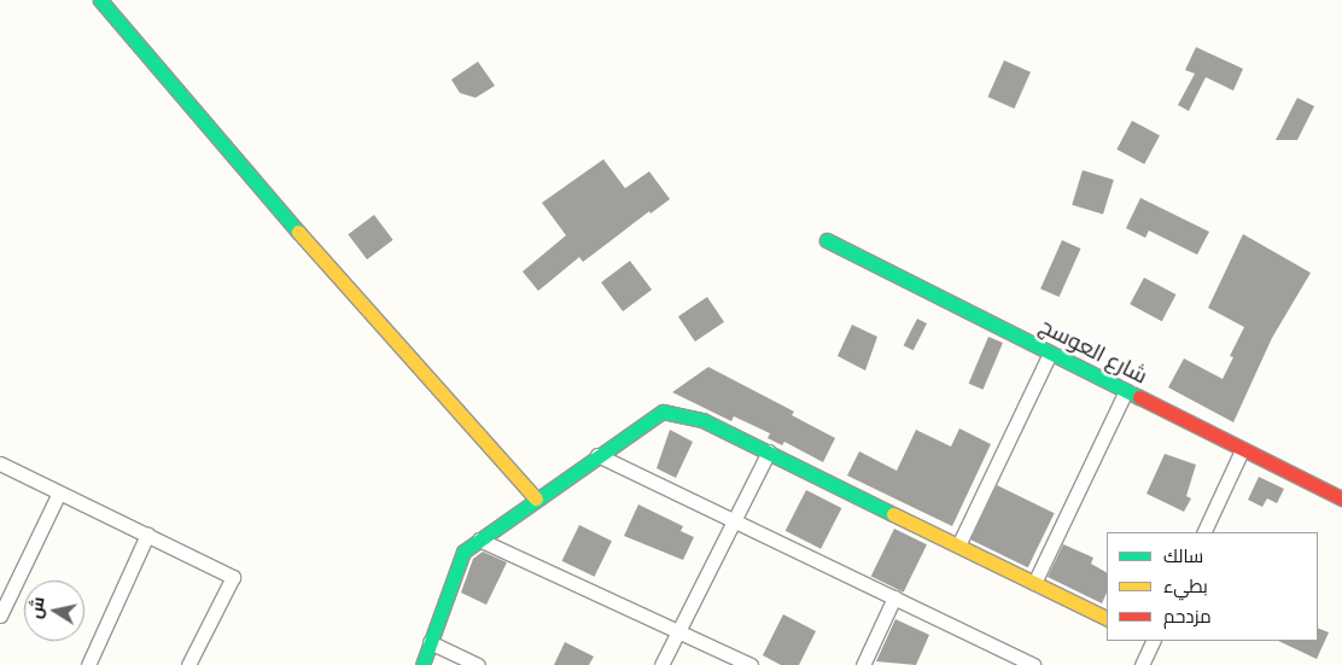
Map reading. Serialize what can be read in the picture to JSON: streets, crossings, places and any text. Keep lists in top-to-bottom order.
{
  "streets": {
    "street": ["شارع العوسج"]
  },
  "legend": ["سالك", "بطيء", "مزدحم"],
  "north": "left"
}
